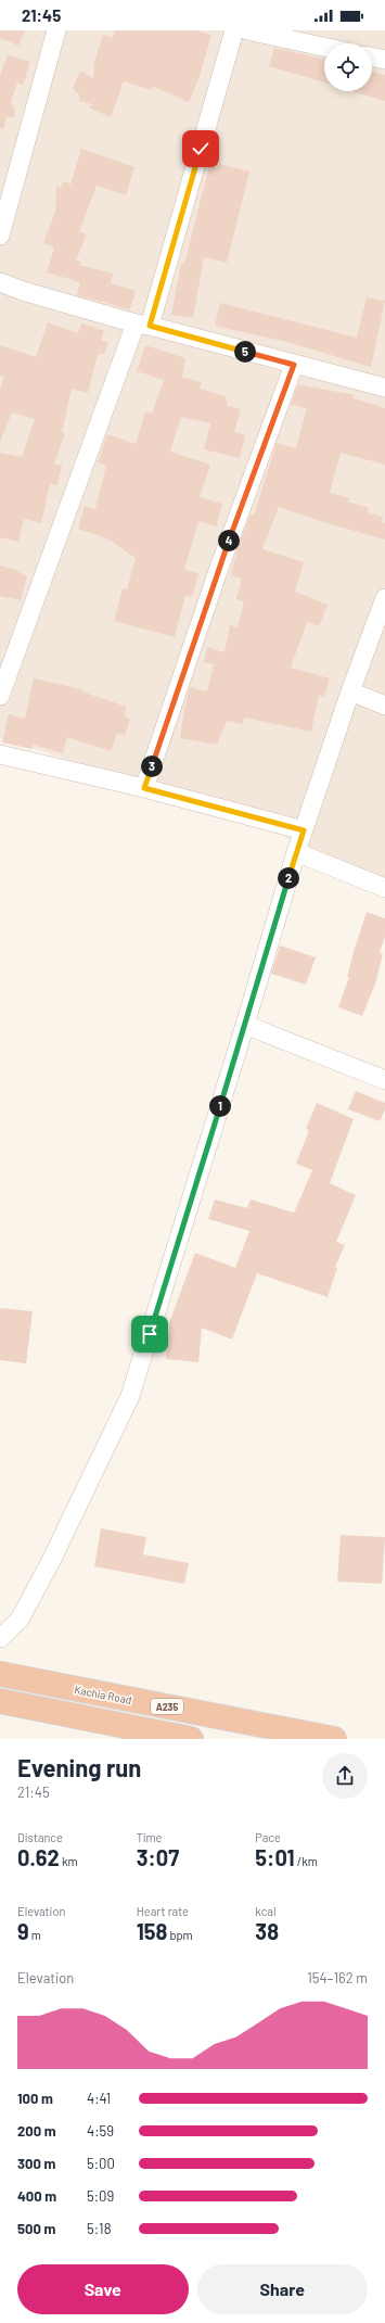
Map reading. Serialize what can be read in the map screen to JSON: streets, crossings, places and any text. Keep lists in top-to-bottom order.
{
  "streets": {
    "highway": ["Kachia Road", "A235"]
  },
  "page": {
    "status": "21:45",
    "pins": [
      "5",
      "4",
      "3",
      "2",
      "1"
    ],
    "heading": ["Evening run", "21:45"],
    "stats": [
      ["Distance", "0.62 km"],
      ["Time", "3:07"],
      ["Pace", "5:01 /km"],
      ["Elevation", "9 m"],
      ["Heart rate", "158 bpm"],
      ["kcal", "38"]
    ],
    "chart": ["Elevation", "154–162 m"],
    "list": [
      {
        "name": "100 m",
        "note": "4:41"
      },
      {
        "name": "200 m",
        "note": "4:59"
      },
      {
        "name": "300 m",
        "note": "5:00"
      },
      {
        "name": "400 m",
        "note": "5:09"
      },
      {
        "name": "500 m",
        "note": "5:18"
      }
    ],
    "buttons": ["Save", "Share"]
  }
}
